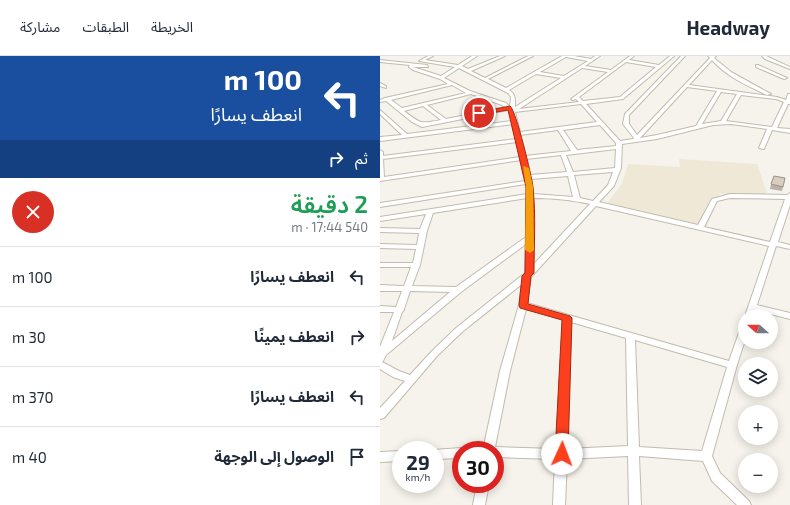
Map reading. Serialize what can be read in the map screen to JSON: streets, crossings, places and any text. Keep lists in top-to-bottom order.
{
  "north": "left",
  "page": {
    "header": "Headway",
    "nav": ["الخريطة", "الطبقات", "مشاركة"],
    "turn": ["100 m", "انعطف يسارًا"],
    "then": "ثم",
    "heading": ["2 دقيقة", "540 m · 17:44"],
    "list": [
      {
        "name": "انعطف يسارًا",
        "value": "100 m"
      },
      {
        "name": "انعطف يمينًا",
        "value": "30 m"
      },
      {
        "name": "انعطف يسارًا",
        "value": "370 m"
      },
      {
        "name": "الوصول إلى الوجهة",
        "value": "40 m"
      }
    ],
    "map_buttons": ["+", "−"],
    "speed": "29 km/h",
    "limit": "30"
  }
}
